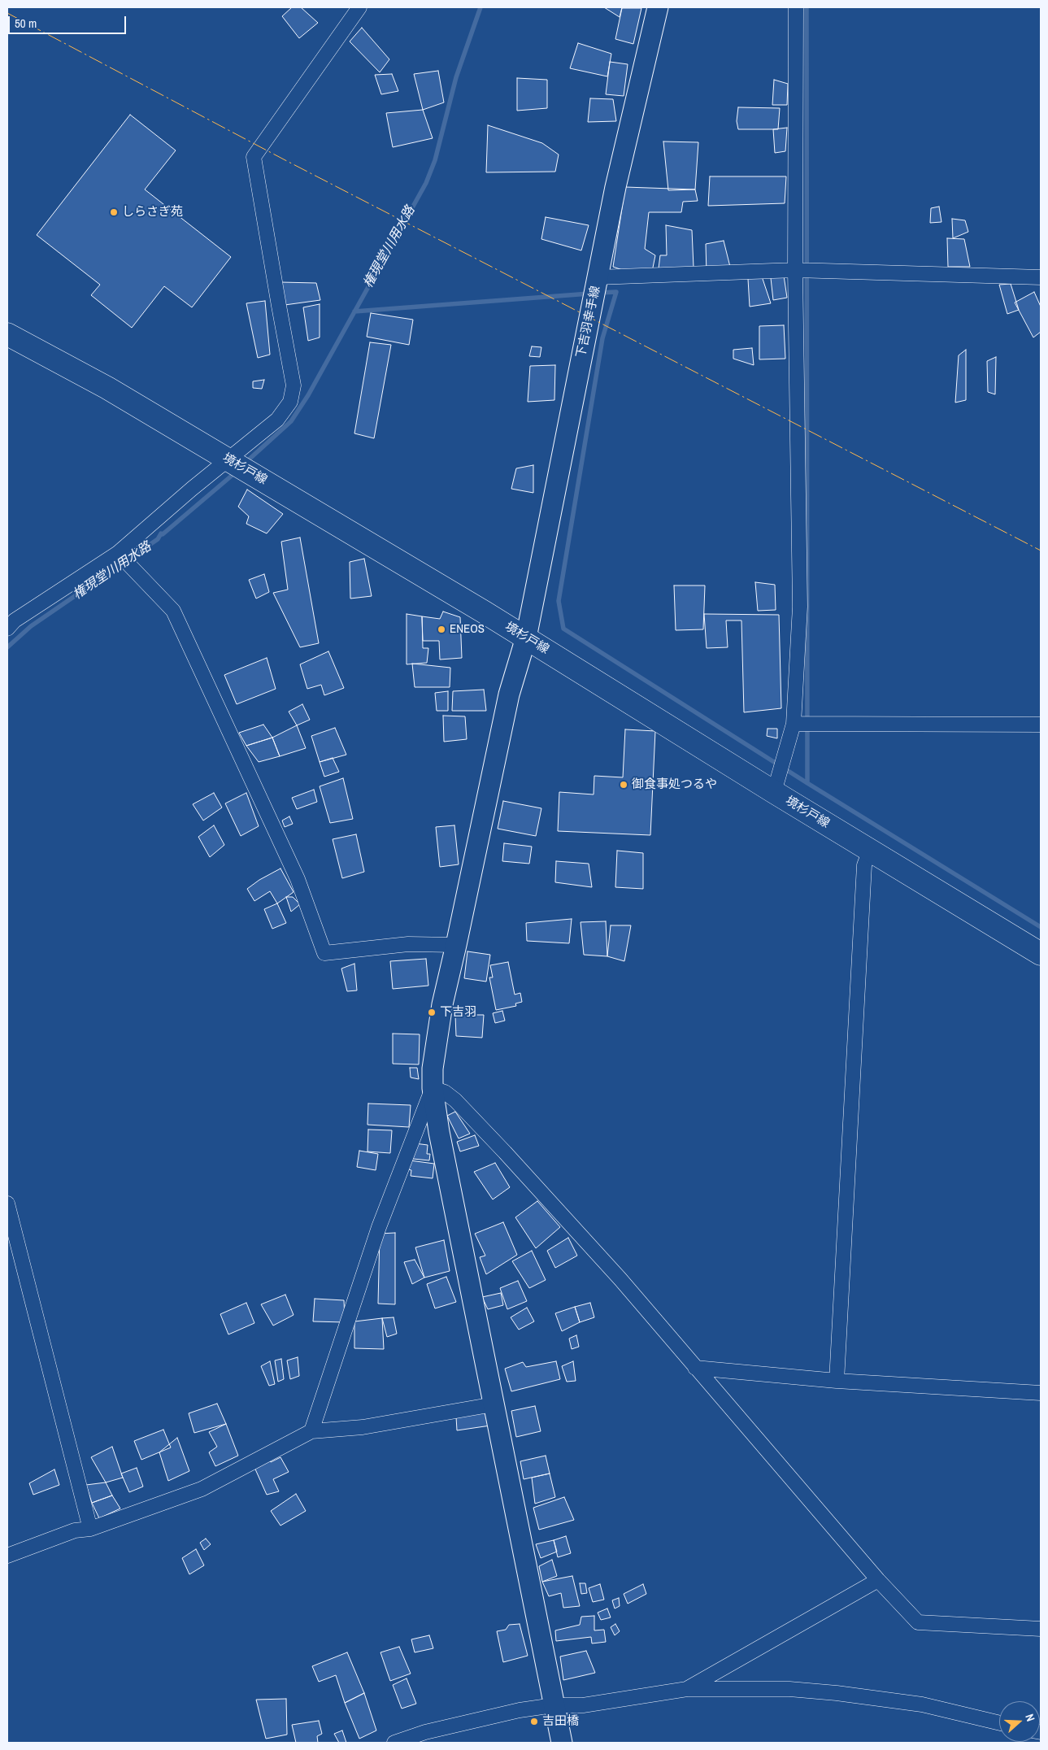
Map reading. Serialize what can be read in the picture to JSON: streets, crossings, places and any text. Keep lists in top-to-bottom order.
{
  "streets": {
    "main road": ["境杉戸線"],
    "street": ["下吉羽幸手線"]
  },
  "crossings": [
    ["下吉羽幸手線", "境杉戸線"]
  ],
  "water": ["権現堂川用水路"],
  "places": [
    "しらさぎ苑",
    "ENEOS",
    "御食事処つるや",
    "下吉羽",
    "吉田橋"
  ],
  "scale_bar": "50 m",
  "north": "right"
}
